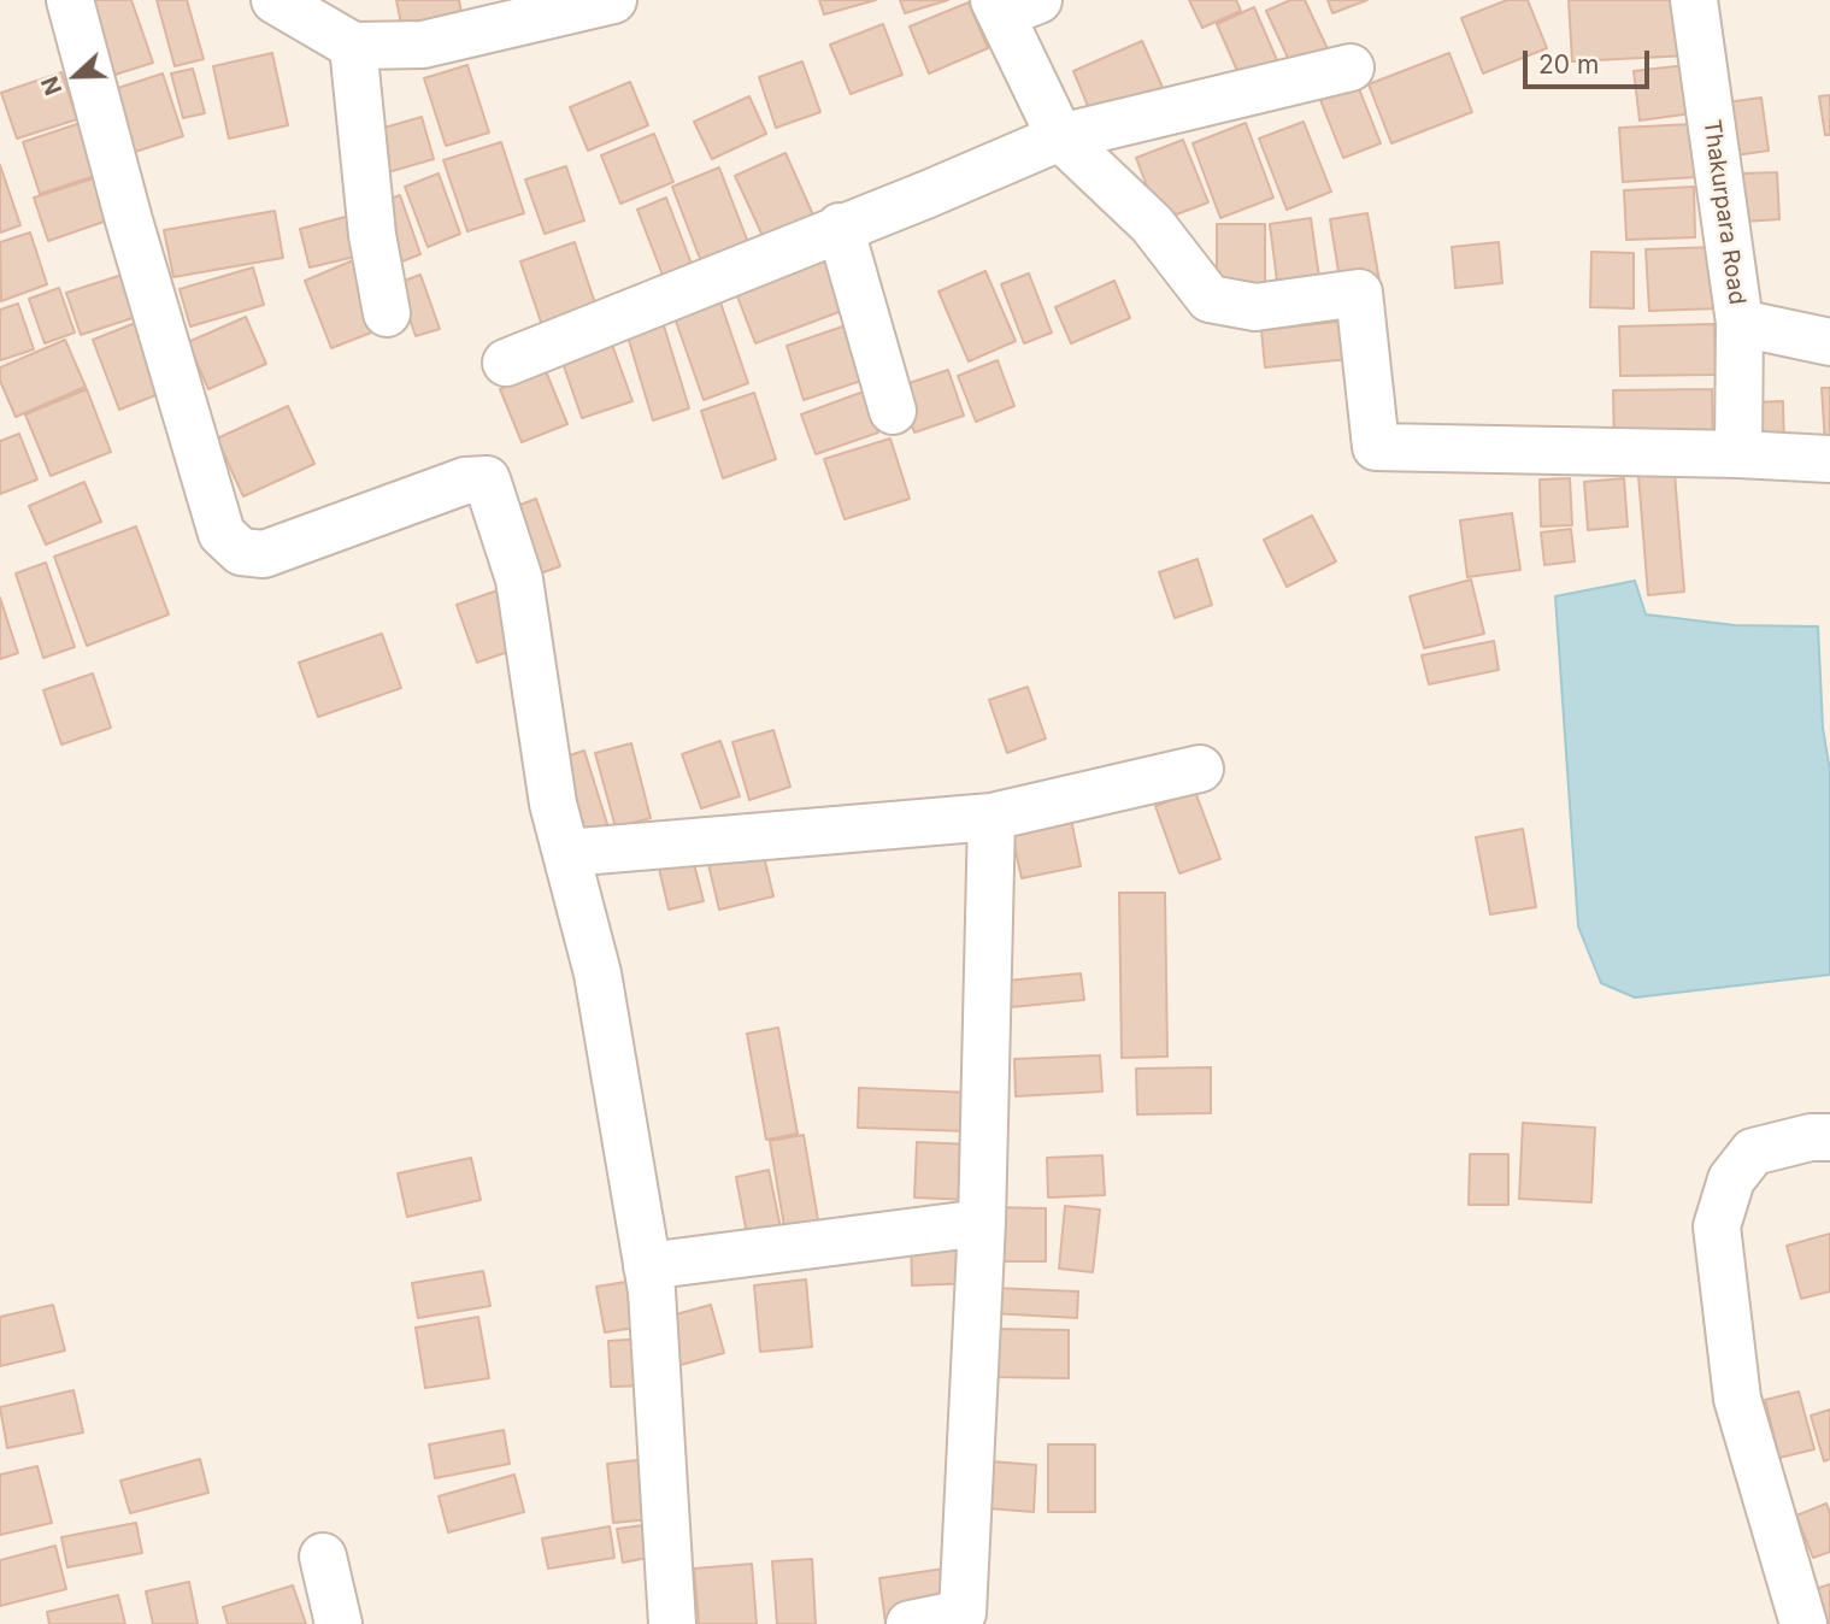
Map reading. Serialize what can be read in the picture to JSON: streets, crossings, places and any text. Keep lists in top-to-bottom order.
{
  "streets": {
    "street": ["Thakurpara Road"]
  },
  "scale_bar": "20 m",
  "north": "left"
}
